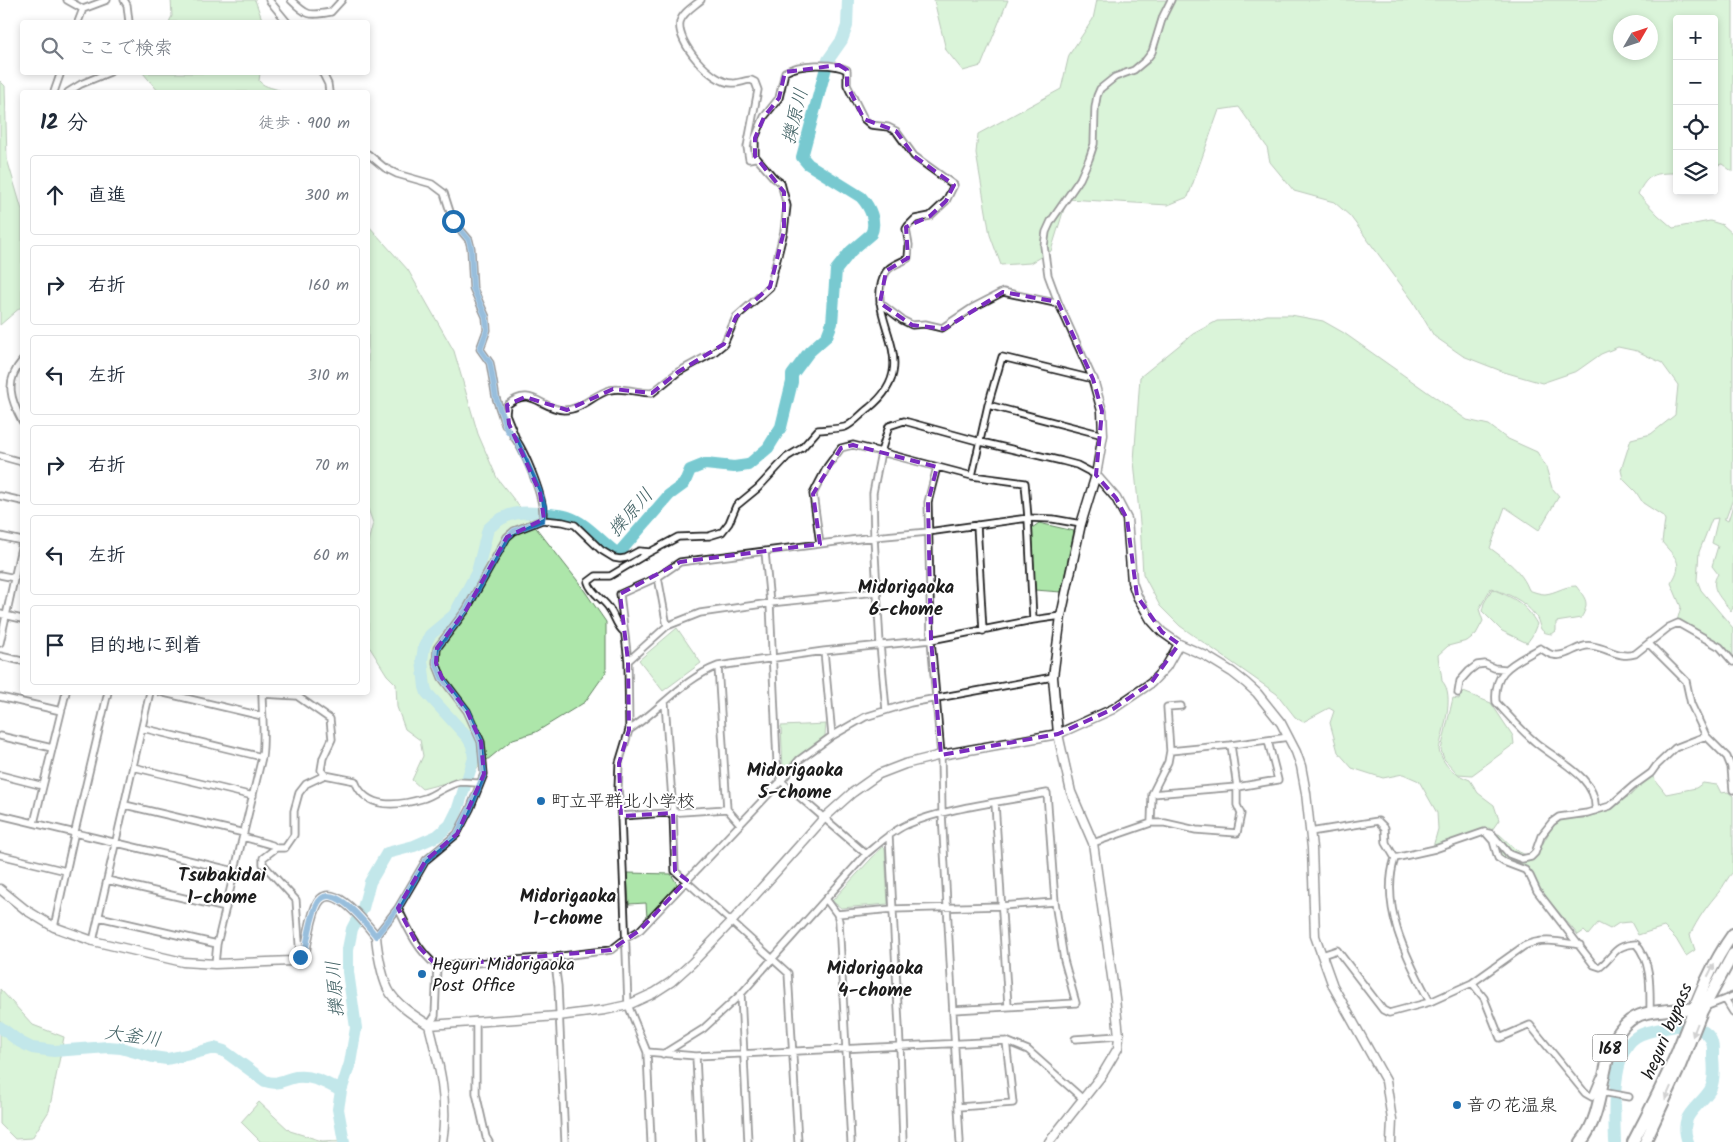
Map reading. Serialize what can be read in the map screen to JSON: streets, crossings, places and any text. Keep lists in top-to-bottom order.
{
  "streets": {
    "highway": ["heguri bypass", "168"]
  },
  "crossings": [
    ["heguri bypass", "168"]
  ],
  "districts": [
    "Midorigaoka 6-chome",
    "Midorigaoka 5-chome",
    "Tsubakidai 1-chome",
    "Midorigaoka 1-chome",
    "Midorigaoka 4-chome"
  ],
  "water": ["擽原川", "大釜川"],
  "places": ["町立平群北小学校", "Heguri Midorigaoka Post Office", "音の花温泉"],
  "north": "top right",
  "page": {
    "map_buttons": ["+", "−"],
    "search": "ここで検索",
    "heading": ["12 分", "徒歩 · 900 m"],
    "list": [
      ["直進", "300 m"],
      ["右折", "160 m"],
      ["左折", "310 m"],
      ["右折", "70 m"],
      ["左折", "60 m"],
      "目的地に到着"
    ]
  }
}
